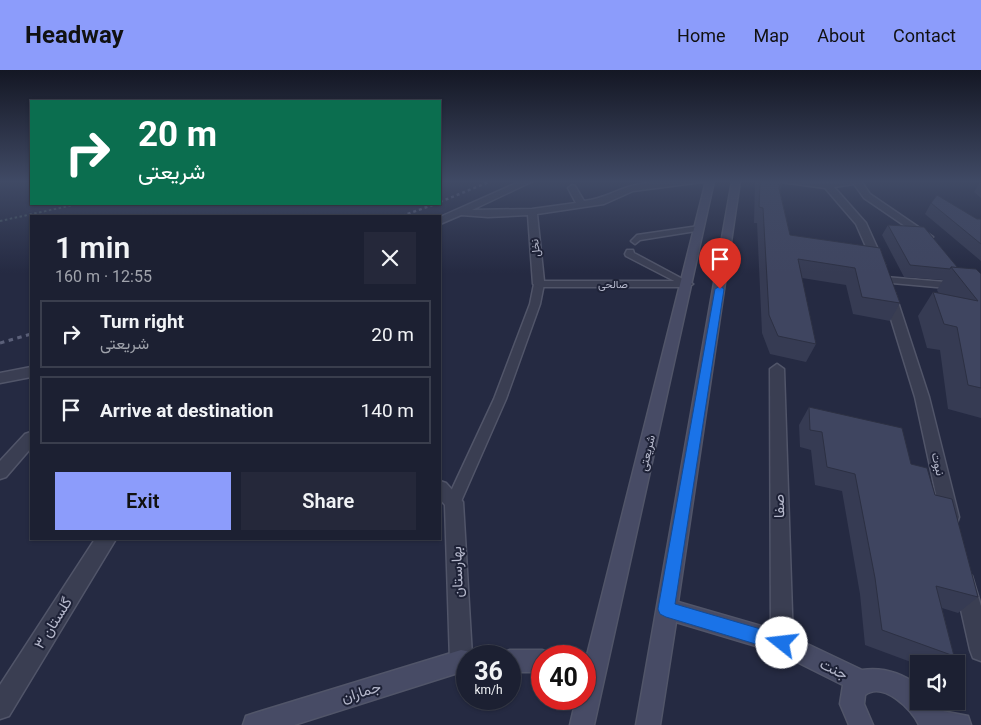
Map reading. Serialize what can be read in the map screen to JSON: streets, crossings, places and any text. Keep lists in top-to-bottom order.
{
  "streets": {
    "main road": ["شریعتی", "جنت", "جماران"],
    "street": [
      "نخل",
      "صالحی",
      "نبوت",
      "صفا",
      "بهارستان",
      "گلستان ۳"
    ]
  },
  "crossings": [
    ["نخل", "صالحی"],
    ["صالحی", "شریعتی"],
    ["صفا", "جنت"]
  ],
  "page": {
    "header": "Headway",
    "nav": [
      "Home",
      "Map",
      "About",
      "Contact"
    ],
    "turn": ["20 m", "شریعتی"],
    "heading": ["1 min", "160 m · 12:55"],
    "list": [
      {
        "name": "Turn right",
        "note": "شریعتی",
        "value": "20 m"
      },
      {
        "name": "Arrive at destination",
        "value": "140 m"
      }
    ],
    "buttons": ["Exit", "Share"],
    "speed": "36 km/h",
    "limit": "40"
  }
}
